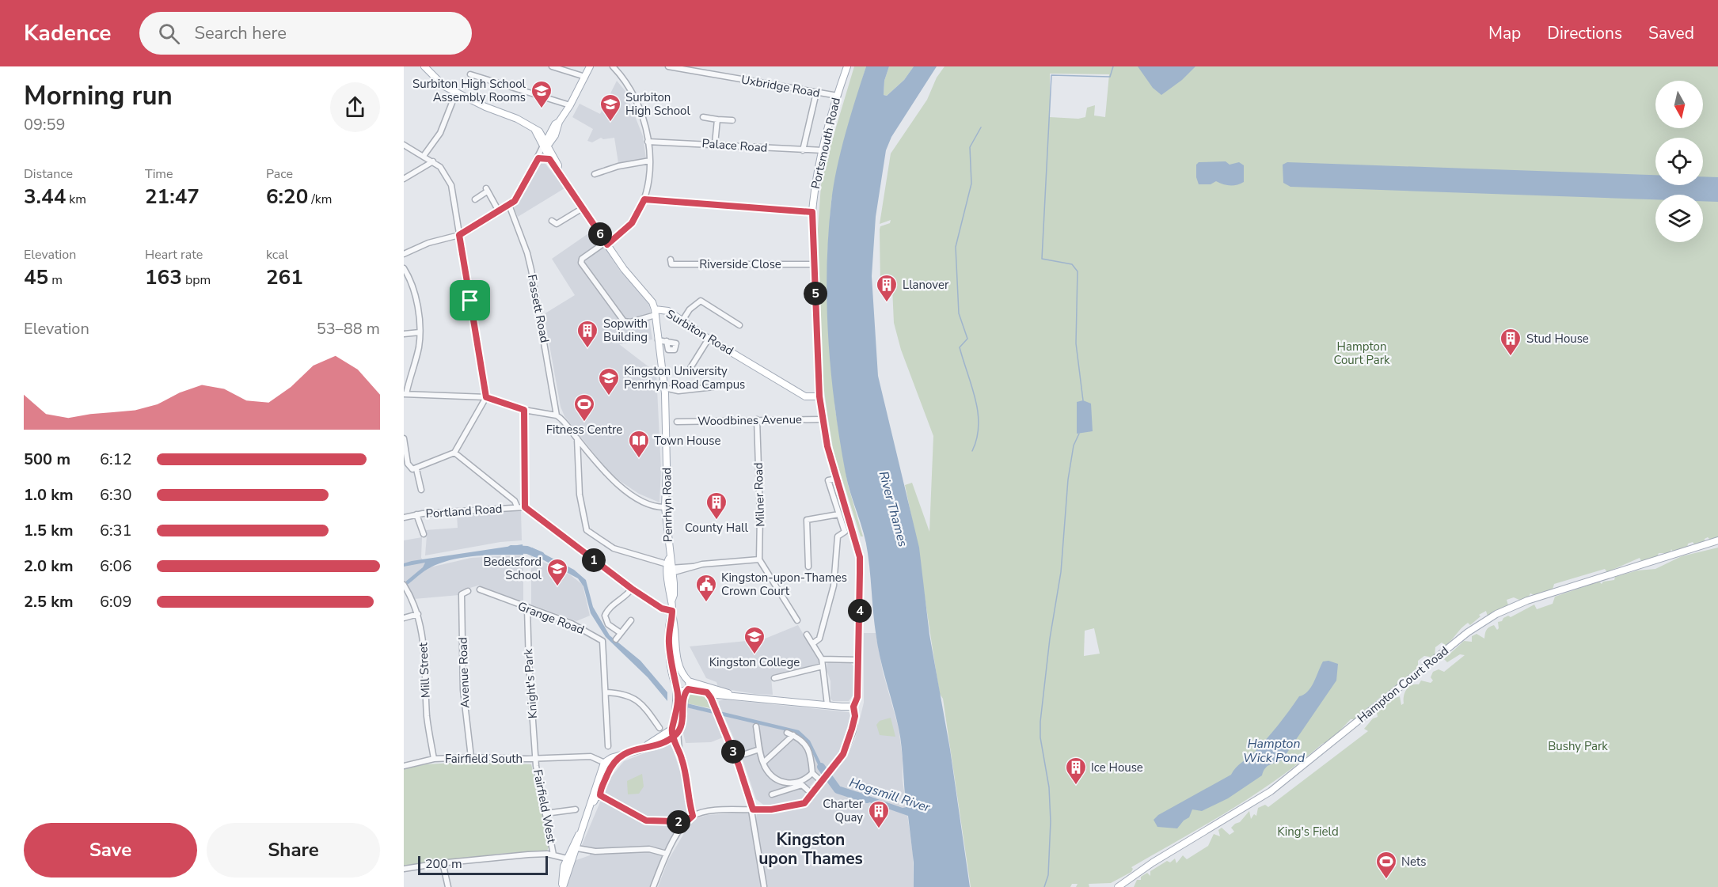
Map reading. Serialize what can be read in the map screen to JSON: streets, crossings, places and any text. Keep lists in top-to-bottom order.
{
  "streets": {
    "main road": [
      "Portsmouth Road",
      "Surbiton Road",
      "Penrhyn Road",
      "Hampton Court Road"
    ],
    "street": [
      "Uxbridge Road",
      "Palace Road",
      "Riverside Close",
      "Fassett Road",
      "Woodbines Avenue",
      "Milner Road",
      "Portland Road",
      "Grange Road",
      "Mill Street",
      "Avenue Road",
      "Knight's Park",
      "Fairfield South",
      "Fairfield West"
    ]
  },
  "crossings": [
    ["Uxbridge Road", "Portsmouth Road"],
    ["Portsmouth Road", "Palace Road"],
    ["Portsmouth Road", "Riverside Close"],
    ["Portsmouth Road", "Surbiton Road"],
    ["Portsmouth Road", "Woodbines Avenue"],
    ["Surbiton Road", "Penrhyn Road"],
    ["Woodbines Avenue", "Milner Road"],
    ["Grange Road", "Knight's Park"],
    ["Mill Street", "Fairfield South"],
    ["Avenue Road", "Fairfield South"],
    ["Knight's Park", "Fairfield South"],
    ["Knight's Park", "Fairfield West"],
    ["Fairfield South", "Fairfield West"]
  ],
  "districts": ["Kingston upon Thames"],
  "water": ["River Thames", "Hampton Wick Pond", "Hogsmill River"],
  "parks": ["Hampton Court Park", "Bushy Park", "King's Field"],
  "places": {
    "school or university": [
      "Surbiton High School Assembly Rooms",
      "Surbiton High School",
      "Kingston University Penrhyn Road Campus",
      "Bedelsford School",
      "Kingston College"
    ],
    "building": [
      "Llanover",
      "Sopwith Building",
      "Stud House",
      "County Hall",
      "Ice House",
      "Charter Quay"
    ],
    "sports": ["Fitness Centre", "Nets"],
    "library": ["Town House"],
    "public building": ["Kingston-upon-Thames Crown Court"]
  },
  "scale_bar": "200 m",
  "north": "bottom",
  "page": {
    "header": "Kadence",
    "search": "Search here",
    "nav": ["Map", "Directions", "Saved"],
    "heading": ["Morning run", "09:59"],
    "stats": [
      ["Distance", "3.44 km"],
      ["Time", "21:47"],
      ["Pace", "6:20 /km"],
      ["Elevation", "45 m"],
      ["Heart rate", "163 bpm"],
      ["kcal", "261"]
    ],
    "pins": [
      "6",
      "5",
      "1",
      "4",
      "3",
      "2"
    ],
    "chart": ["Elevation", "53–88 m"],
    "list": [
      {
        "name": "500 m",
        "note": "6:12"
      },
      {
        "name": "1.0 km",
        "note": "6:30"
      },
      {
        "name": "1.5 km",
        "note": "6:31"
      },
      {
        "name": "2.0 km",
        "note": "6:06"
      },
      {
        "name": "2.5 km",
        "note": "6:09"
      }
    ],
    "buttons": ["Save", "Share"],
    "scale": "200 m"
  }
}
